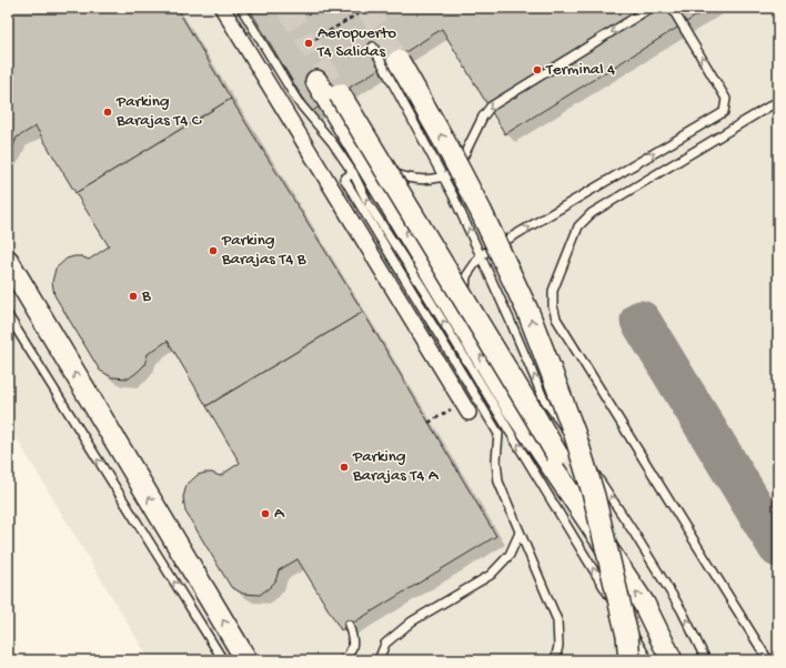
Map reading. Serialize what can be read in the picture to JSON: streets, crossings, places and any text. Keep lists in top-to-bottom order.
{
  "places": [
    "Aeropuerto T4 Salidas",
    "Terminal 4",
    "Parking Barajas T4 C",
    "Parking Barajas T4 B",
    "B",
    "Parking Barajas T4 A",
    "A"
  ]
}
